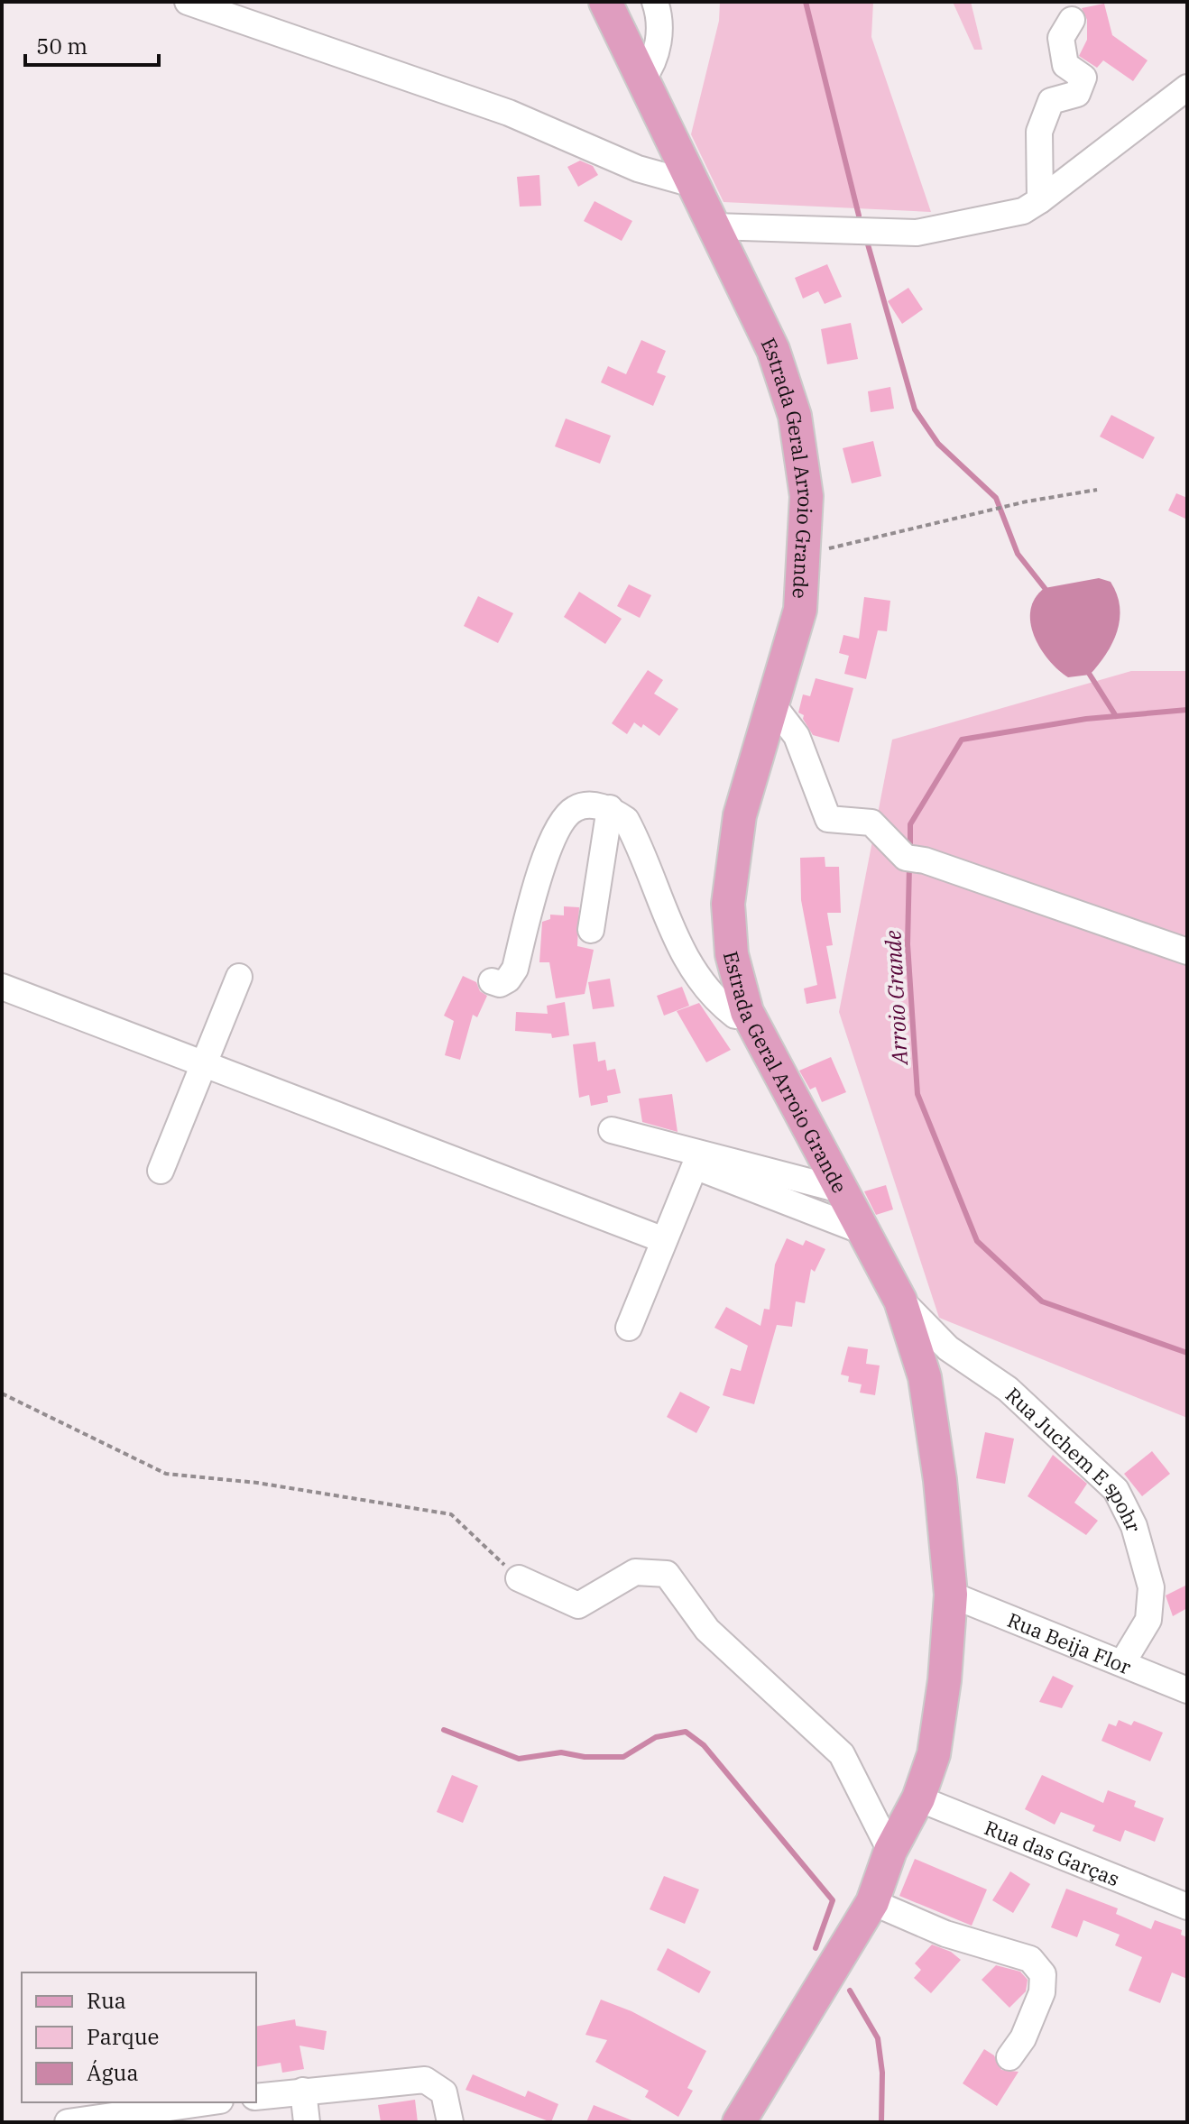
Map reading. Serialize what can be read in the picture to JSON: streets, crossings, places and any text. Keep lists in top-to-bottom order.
{
  "streets": {
    "main road": ["Estrada Geral Arroio Grande"],
    "street": ["Rua Juchem E spohr", "Rua Beija Flor", "Rua das Garças"]
  },
  "crossings": [
    ["Estrada Geral Arroio Grande", "Rua Juchem E spohr"],
    ["Estrada Geral Arroio Grande", "Rua Beija Flor"],
    ["Estrada Geral Arroio Grande", "Rua das Garças"],
    ["Rua Juchem E spohr", "Rua Beija Flor"]
  ],
  "water": ["Arroio Grande"],
  "legend": ["Rua", "Parque", "Água"],
  "scale_bar": "50 m"
}
